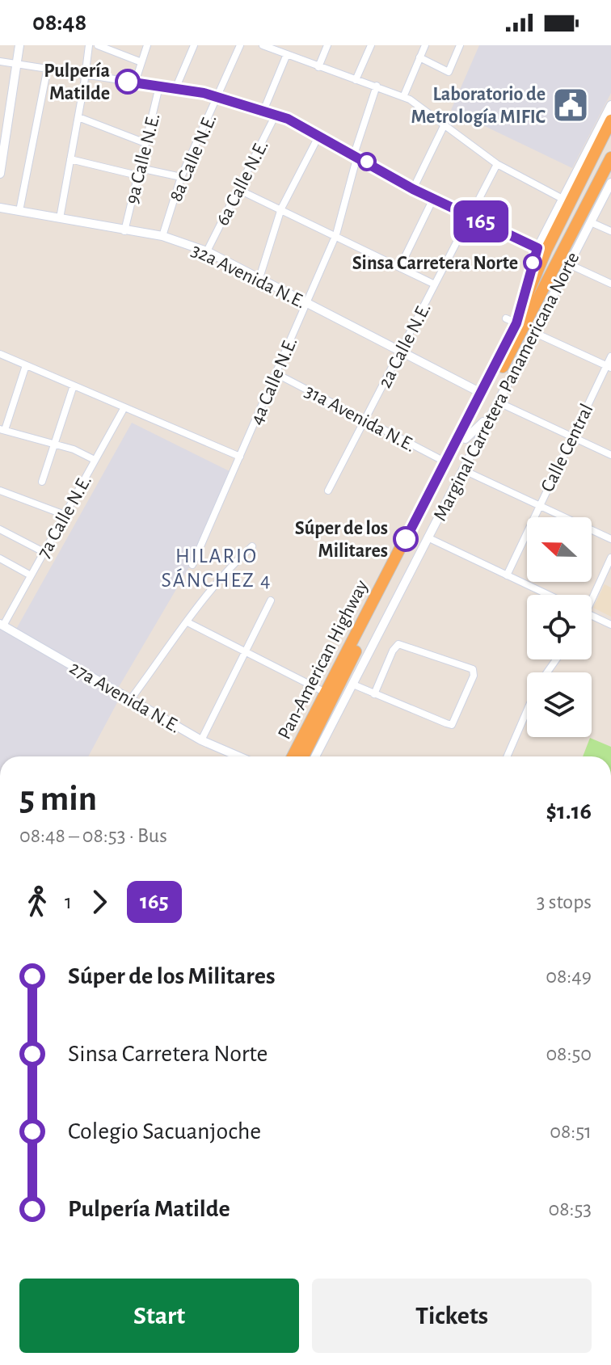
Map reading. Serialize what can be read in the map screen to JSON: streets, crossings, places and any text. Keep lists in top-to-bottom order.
{
  "streets": {
    "highway": ["Pan-American Highway"],
    "street": [
      "8a Calle N.E.",
      "9a Calle N.E.",
      "6a Calle N.E.",
      "32a Avenida N.E.",
      "2a Calle N.E.",
      "4a Calle N.E.",
      "Marginal Carretera Panamericana Norte",
      "31a Avenida N.E.",
      "Calle Central",
      "7a Calle N.E.",
      "27a Avenida N.E."
    ]
  },
  "crossings": [
    ["8a Calle N.E.", "32a Avenida N.E."],
    ["9a Calle N.E.", "32a Avenida N.E."],
    ["6a Calle N.E.", "32a Avenida N.E."],
    ["32a Avenida N.E.", "2a Calle N.E."],
    ["32a Avenida N.E.", "4a Calle N.E."],
    ["32a Avenida N.E.", "Pan-American Highway"],
    ["2a Calle N.E.", "31a Avenida N.E."],
    ["4a Calle N.E.", "31a Avenida N.E."],
    ["31a Avenida N.E.", "Pan-American Highway"],
    ["7a Calle N.E.", "27a Avenida N.E."]
  ],
  "districts": ["HILARIO SÁNCHEZ 4"],
  "places": {
    "other": ["Pulpería Matilde", "Sinsa Carretera Norte", "Súper de los Militares"],
    "public building": ["Laboratorio de Metrología MIFIC"]
  },
  "lines": ["bus line 165"],
  "north": "left",
  "page": {
    "status": "08:48",
    "on_map": "165",
    "heading": ["5 min", "08:48 – 08:53 · Bus", "$1.16"],
    "legs": ["1", "165", "3 stops"],
    "list": [
      {
        "name": "Súper de los Militares",
        "value": "08:49"
      },
      {
        "name": "Sinsa Carretera Norte",
        "value": "08:50"
      },
      {
        "name": "Colegio Sacuanjoche",
        "value": "08:51"
      },
      {
        "name": "Pulpería Matilde",
        "value": "08:53"
      }
    ],
    "buttons": ["Start", "Tickets"]
  }
}
